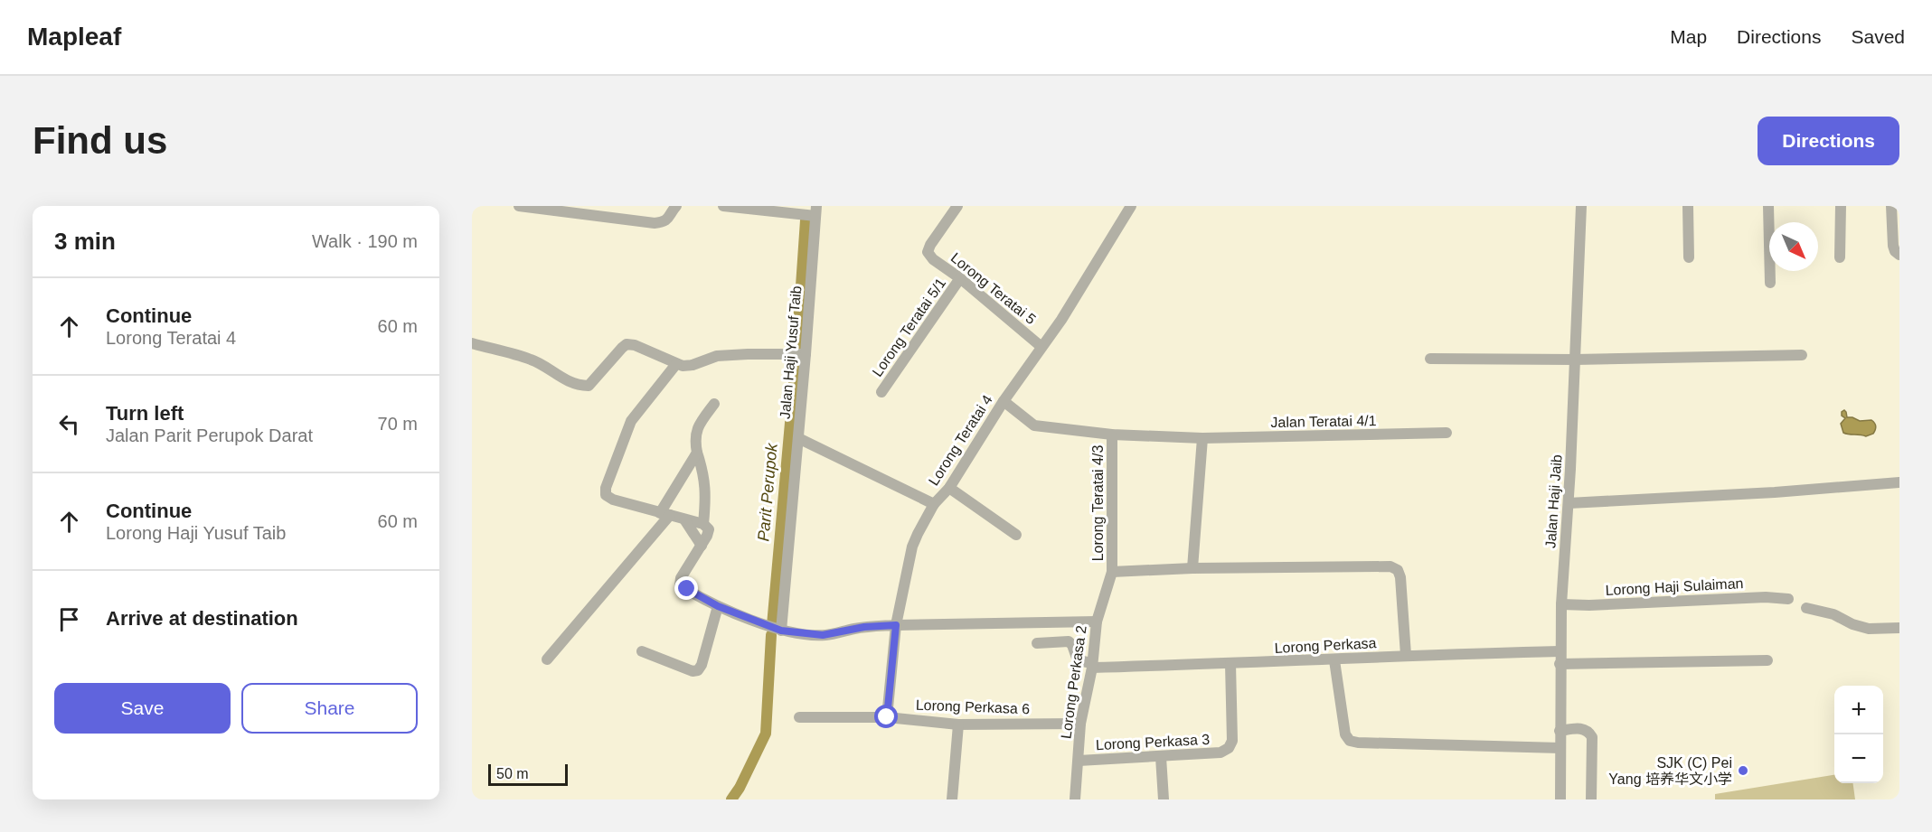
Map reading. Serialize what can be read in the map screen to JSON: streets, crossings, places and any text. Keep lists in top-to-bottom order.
{
  "streets": {
    "street": [
      "Lorong Teratai 5",
      "Lorong Teratai 5/1",
      "Jalan Haji Yusuf Taib",
      "Jalan Teratai 4/1",
      "Lorong Teratai 4",
      "Jalan Haji Jaib",
      "Lorong Teratai 4/3",
      "Lorong Haji Sulaiman",
      "Lorong Perkasa",
      "Lorong Perkasa 2",
      "Lorong Perkasa 6",
      "Lorong Perkasa 3"
    ]
  },
  "crossings": [
    ["Lorong Teratai 5", "Lorong Teratai 5/1"],
    ["Lorong Teratai 5", "Lorong Teratai 4"],
    ["Jalan Teratai 4/1", "Lorong Teratai 4"],
    ["Jalan Teratai 4/1", "Lorong Teratai 4/3"],
    ["Lorong Teratai 4", "Lorong Perkasa 6"],
    ["Jalan Haji Jaib", "Lorong Haji Sulaiman"],
    ["Jalan Haji Jaib", "Lorong Perkasa"],
    ["Lorong Teratai 4/3", "Lorong Perkasa 2"],
    ["Lorong Perkasa", "Lorong Perkasa 2"],
    ["Lorong Perkasa", "Lorong Perkasa 3"],
    ["Lorong Perkasa 2", "Lorong Perkasa 6"],
    ["Lorong Perkasa 2", "Lorong Perkasa 3"]
  ],
  "water": ["Parit Perupok"],
  "places": ["SJK (C) Pei Yang 培养华文小学"],
  "scale_bar": "50 m",
  "north": "bottom right",
  "page": {
    "header": "Mapleaf",
    "nav": ["Map", "Directions", "Saved"],
    "buttons": [
      "Directions",
      ["Save", "Share"]
    ],
    "title": "Find us",
    "heading": ["3 min", "Walk · 190 m"],
    "list": [
      ["Continue", "Lorong Teratai 4", "60 m"],
      ["Turn left", "Jalan Parit Perupok Darat", "70 m"],
      ["Continue", "Lorong Haji Yusuf Taib", "60 m"],
      "Arrive at destination"
    ],
    "map_buttons": ["+", "−"],
    "scale": "50 m"
  }
}
